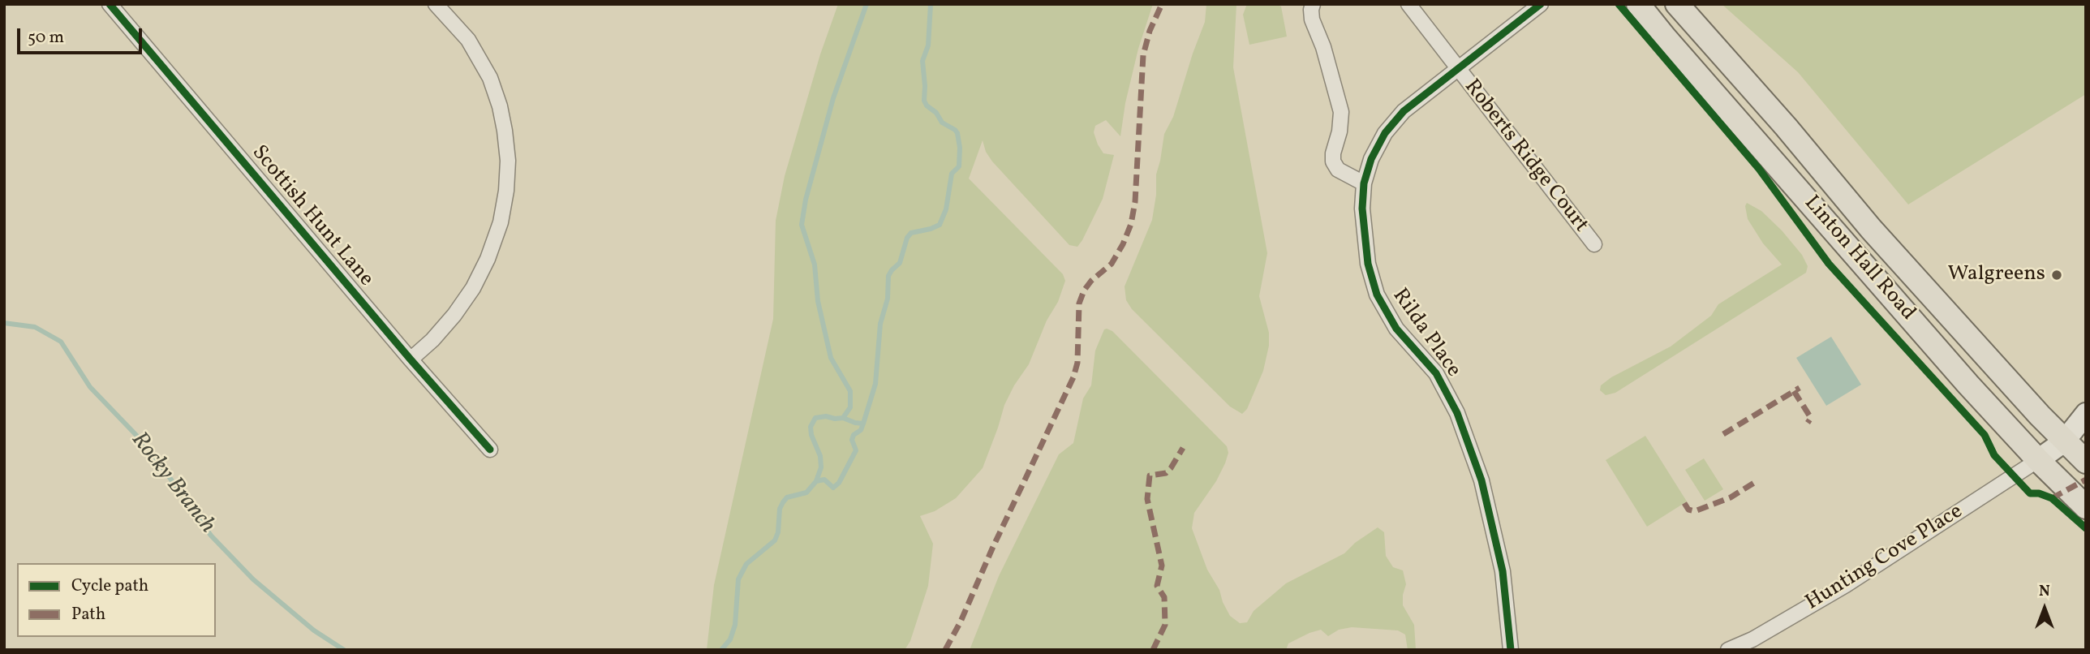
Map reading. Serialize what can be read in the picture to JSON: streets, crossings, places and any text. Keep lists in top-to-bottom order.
{
  "streets": {
    "main road": ["Linton Hall Road"],
    "street": [
      "Roberts Ridge Court",
      "Scottish Hunt Lane",
      "Rilda Place",
      "Hunting Cove Place"
    ]
  },
  "crossings": [
    ["Roberts Ridge Court", "Rilda Place"],
    ["Linton Hall Road", "Hunting Cove Place"]
  ],
  "water": ["Rocky Branch"],
  "places": ["Walgreens"],
  "legend": ["Cycle path", "Path"],
  "scale_bar": "50 m",
  "north": "top"
}
